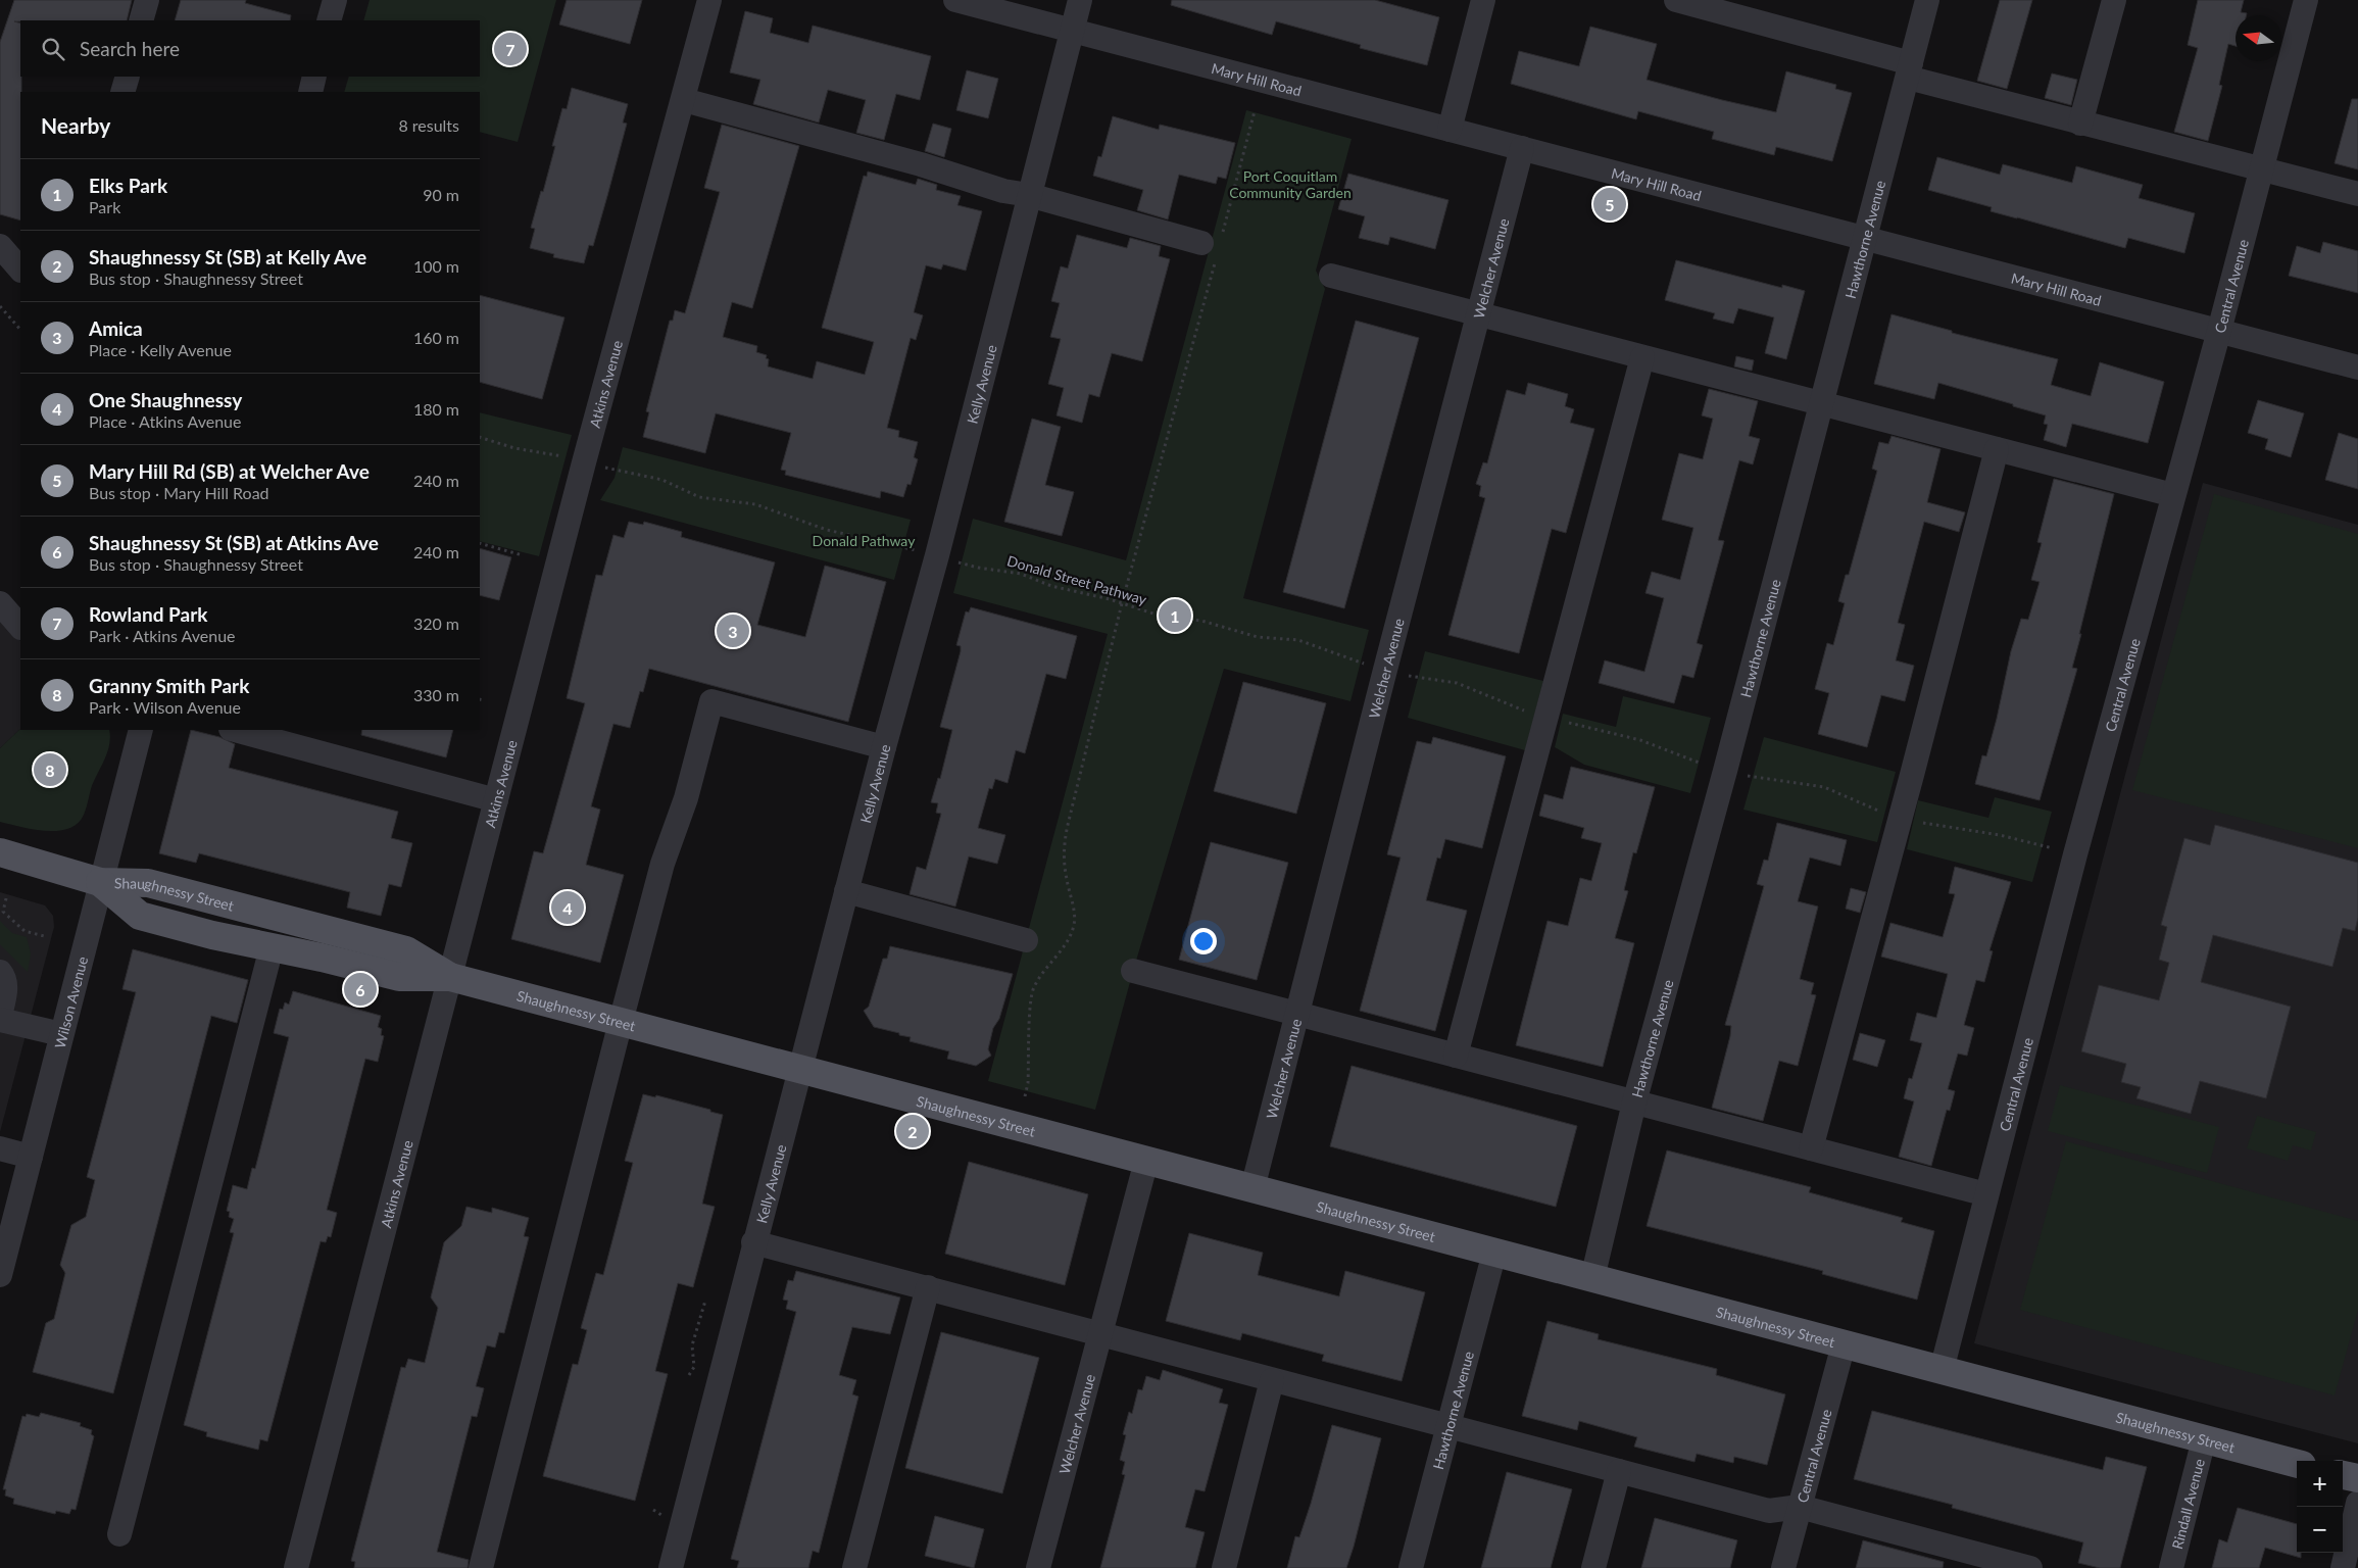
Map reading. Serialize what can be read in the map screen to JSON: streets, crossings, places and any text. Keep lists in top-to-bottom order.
{
  "streets": {
    "main road": ["Shaughnessy Street"],
    "street": [
      "Mary Hill Road",
      "Hawthorne Avenue",
      "Welcher Avenue",
      "Central Avenue",
      "Atkins Avenue",
      "Kelly Avenue",
      "Wilson Avenue",
      "Rindall Avenue"
    ],
    "path": ["Donald Street Pathway"]
  },
  "crossings": [
    ["Mary Hill Road", "Hawthorne Avenue"],
    ["Mary Hill Road", "Welcher Avenue"],
    ["Mary Hill Road", "Central Avenue"],
    ["Mary Hill Road", "Kelly Avenue"],
    ["Hawthorne Avenue", "Shaughnessy Street"],
    ["Welcher Avenue", "Shaughnessy Street"],
    ["Central Avenue", "Shaughnessy Street"],
    ["Atkins Avenue", "Shaughnessy Street"],
    ["Kelly Avenue", "Shaughnessy Street"],
    ["Shaughnessy Street", "Wilson Avenue"],
    ["Shaughnessy Street", "Rindall Avenue"]
  ],
  "parks": ["Port Coquitlam Community Garden", "Donald Pathway"],
  "north": "left",
  "page": {
    "search": "Search here",
    "pins": [
      "7",
      "5",
      "1",
      "3",
      "8",
      "4",
      "6",
      "2"
    ],
    "heading": ["Nearby", "8 results"],
    "list": [
      {
        "mark": "1",
        "name": "Elks Park",
        "note": "Park",
        "value": "90 m"
      },
      {
        "mark": "2",
        "name": "Shaughnessy St (SB) at Kelly Ave",
        "note": "Bus stop · Shaughnessy Street",
        "value": "100 m"
      },
      {
        "mark": "3",
        "name": "Amica",
        "note": "Place · Kelly Avenue",
        "value": "160 m"
      },
      {
        "mark": "4",
        "name": "One Shaughnessy",
        "note": "Place · Atkins Avenue",
        "value": "180 m"
      },
      {
        "mark": "5",
        "name": "Mary Hill Rd (SB) at Welcher Ave",
        "note": "Bus stop · Mary Hill Road",
        "value": "240 m"
      },
      {
        "mark": "6",
        "name": "Shaughnessy St (SB) at Atkins Ave",
        "note": "Bus stop · Shaughnessy Street",
        "value": "240 m"
      },
      {
        "mark": "7",
        "name": "Rowland Park",
        "note": "Park · Atkins Avenue",
        "value": "320 m"
      },
      {
        "mark": "8",
        "name": "Granny Smith Park",
        "note": "Park · Wilson Avenue",
        "value": "330 m"
      }
    ],
    "map_buttons": ["+", "−"]
  }
}
